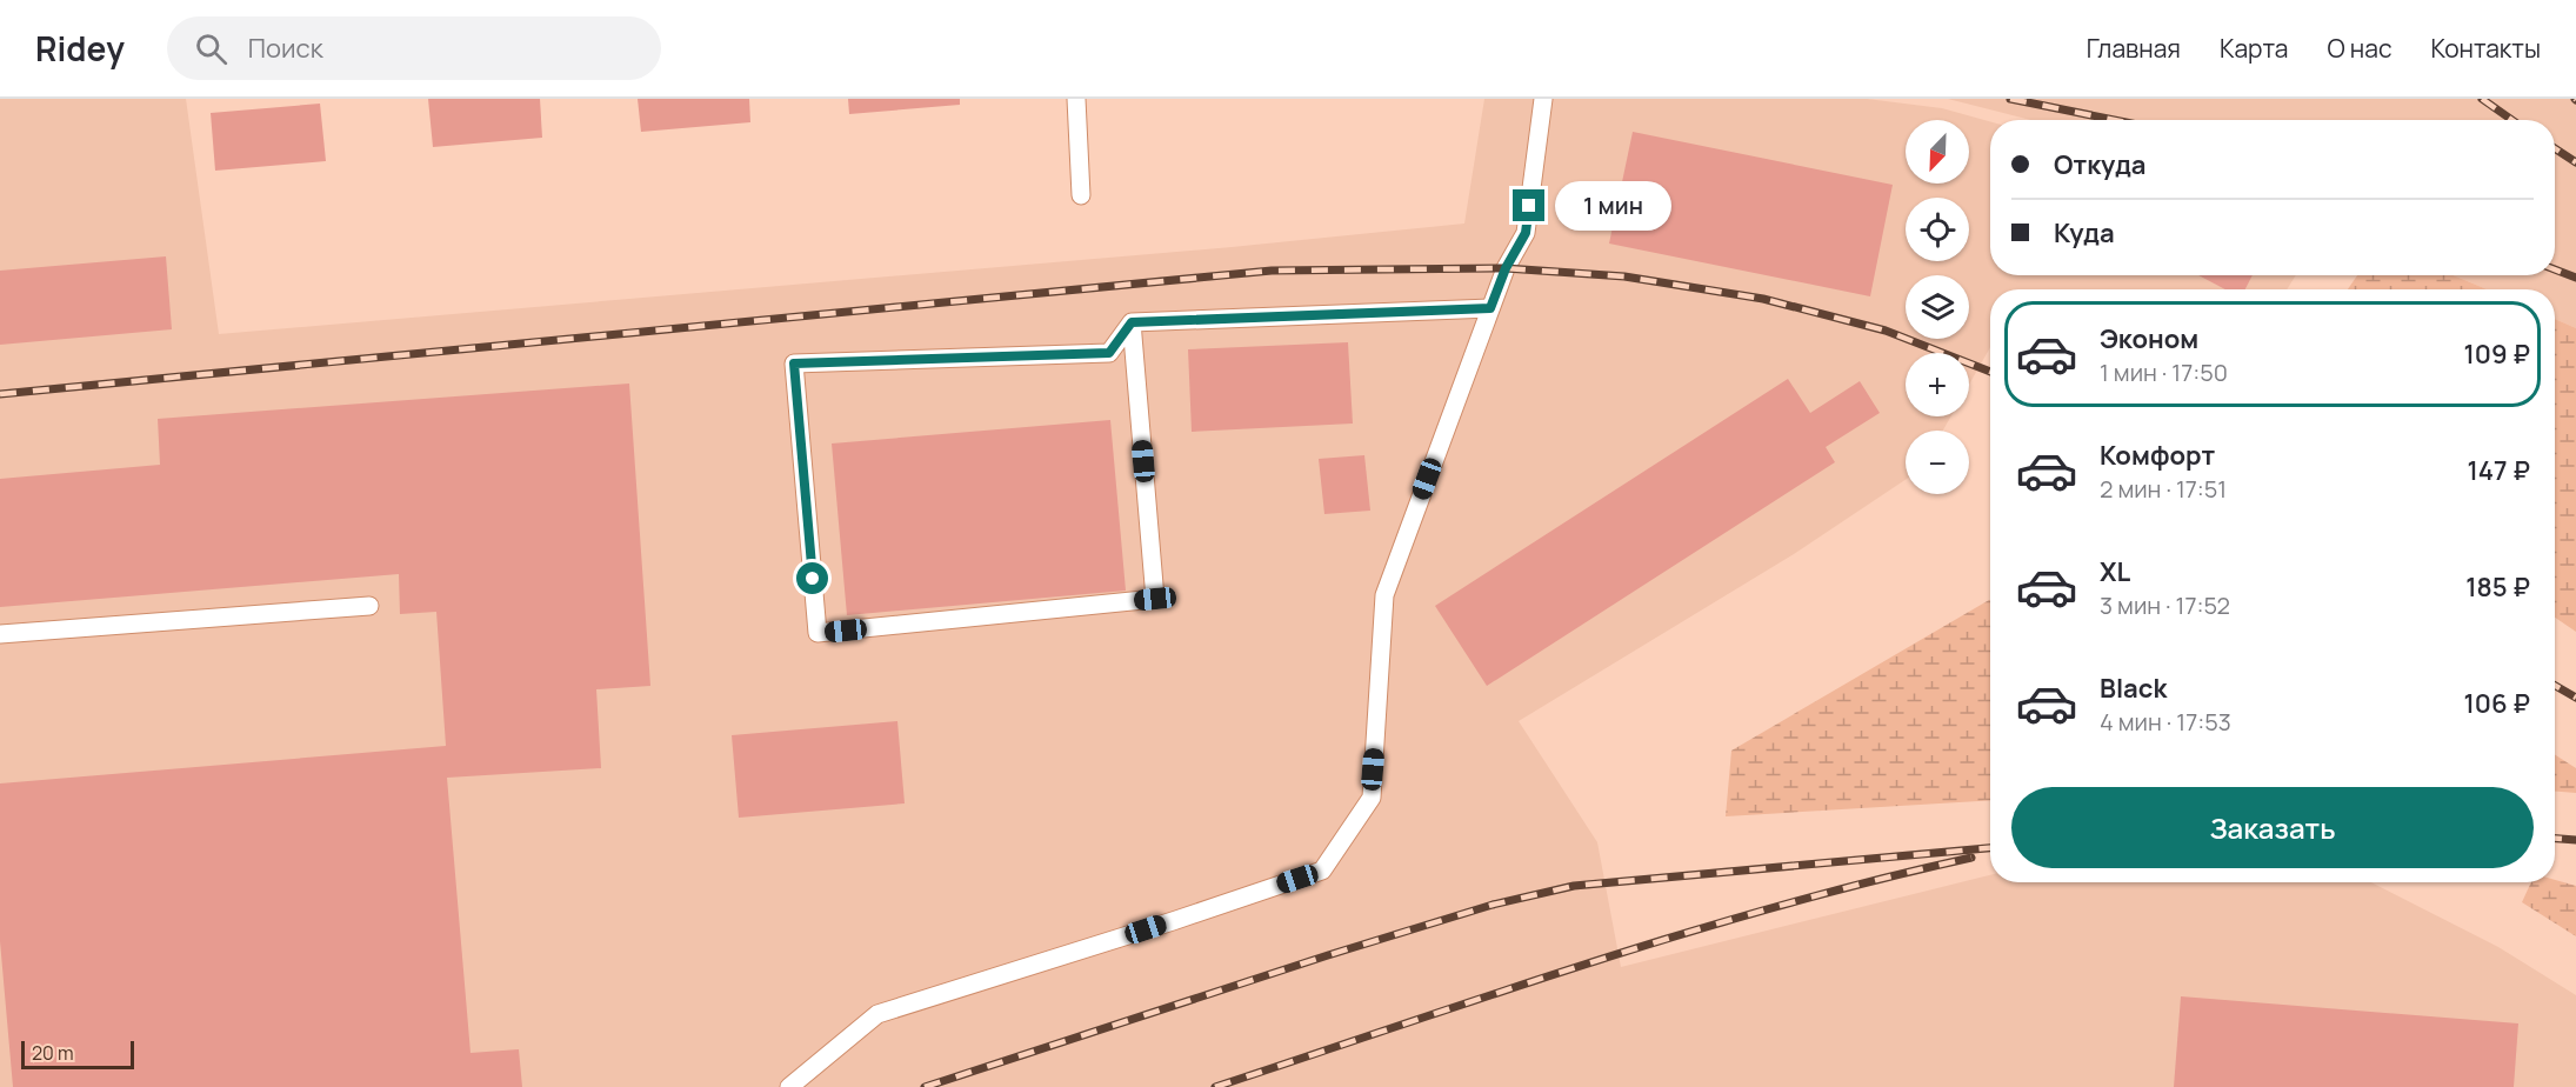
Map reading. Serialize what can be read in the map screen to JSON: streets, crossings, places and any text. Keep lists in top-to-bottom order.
{
  "scale_bar": "20 m",
  "north": "bottom left",
  "page": {
    "header": "Ridey",
    "search": "Поиск",
    "nav": [
      "Главная",
      "Карта",
      "О нас",
      "Контакты"
    ],
    "map_buttons": ["+", "−"],
    "banner": ["Откуда", "Куда"],
    "bubble": "1 мин",
    "list": [
      {
        "name": "Эконом",
        "note": "1 мин · 17:50",
        "value": "109 ₽"
      },
      {
        "name": "Комфорт",
        "note": "2 мин · 17:51",
        "value": "147 ₽"
      },
      {
        "name": "XL",
        "note": "3 мин · 17:52",
        "value": "185 ₽"
      },
      {
        "name": "Black",
        "note": "4 мин · 17:53",
        "value": "106 ₽"
      }
    ],
    "buttons": "Заказать",
    "scale": "20 m"
  }
}
